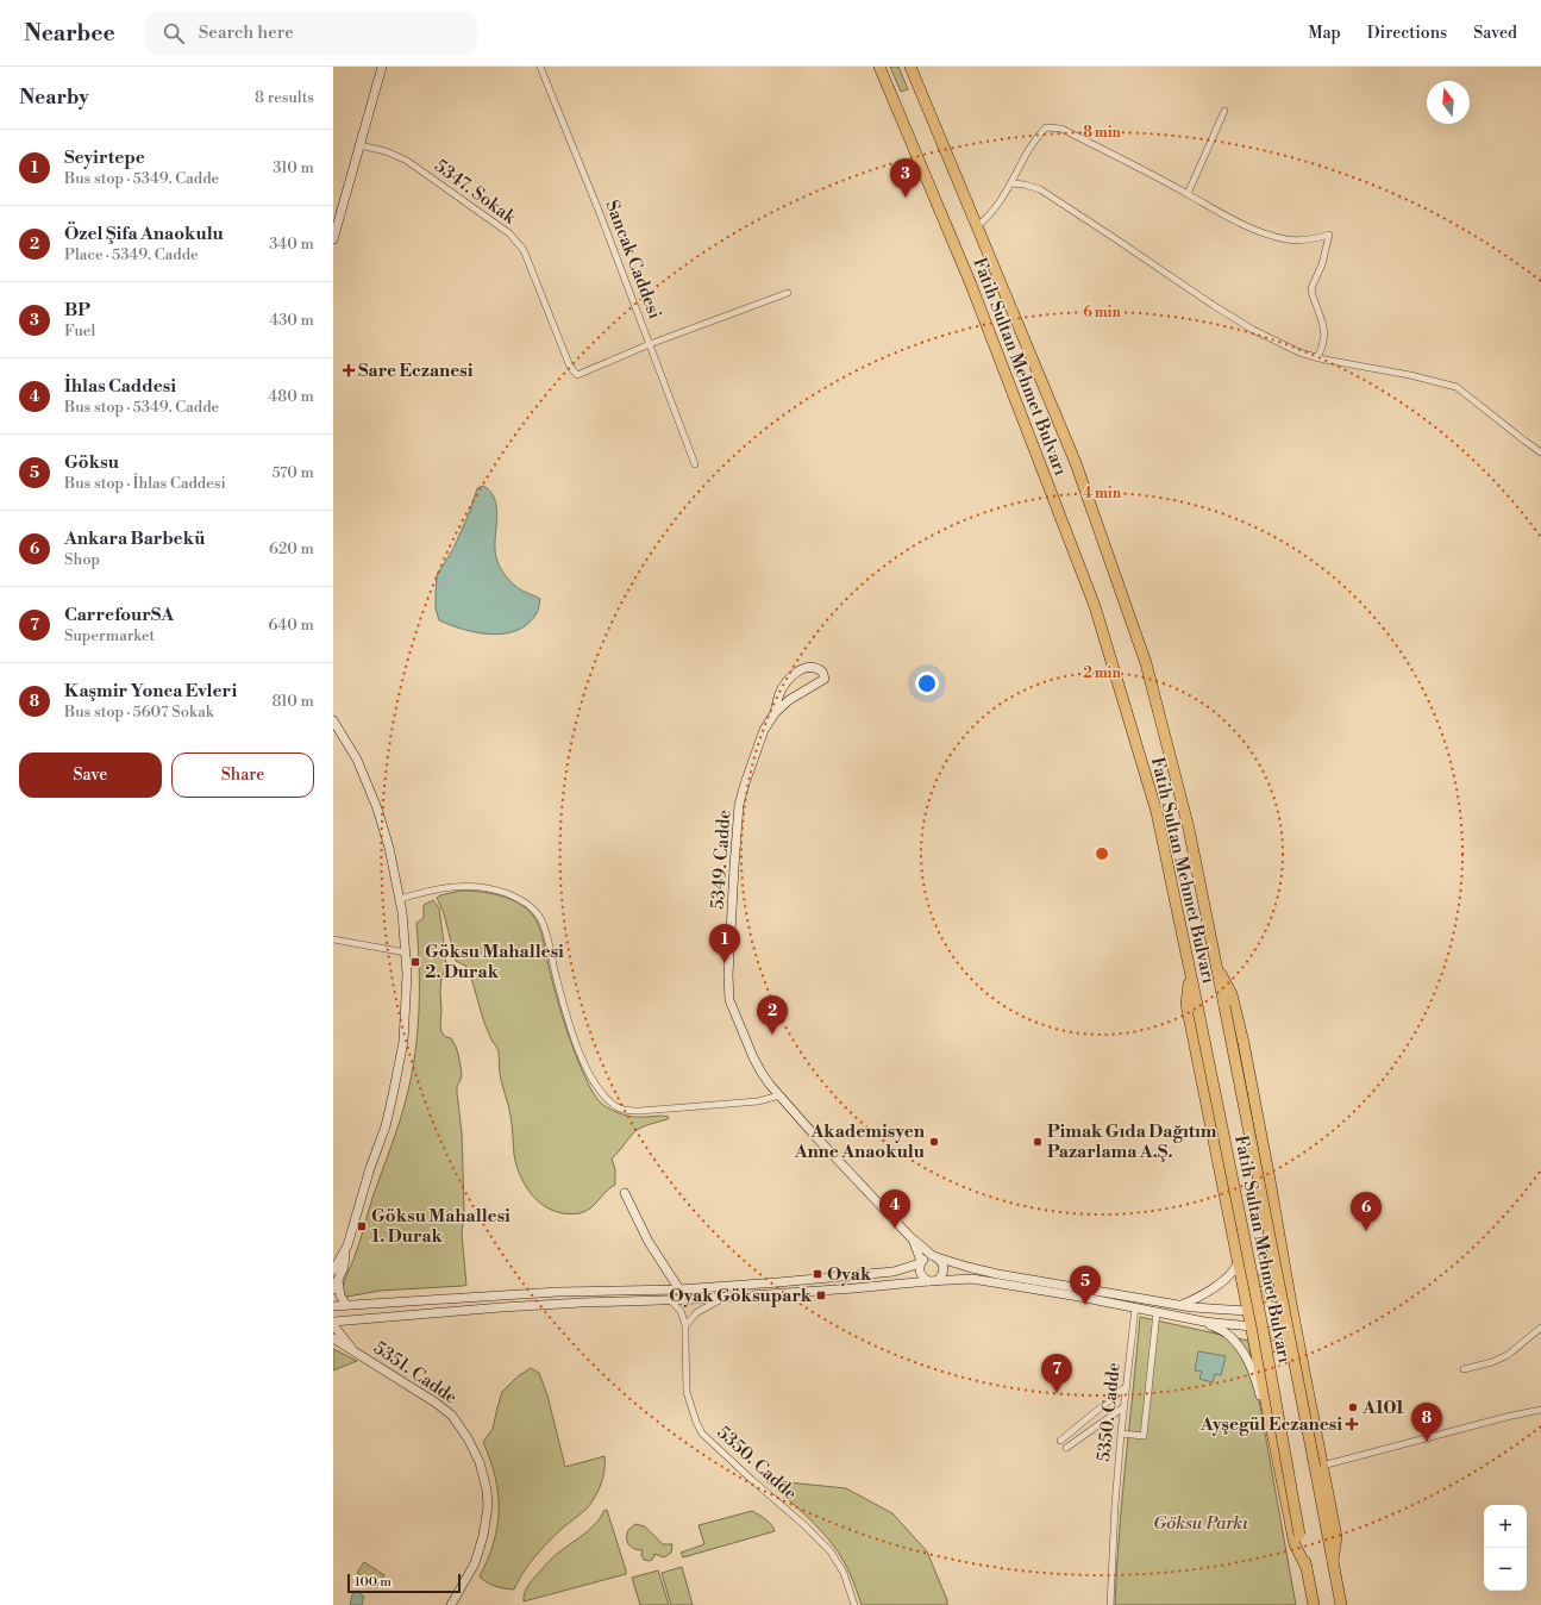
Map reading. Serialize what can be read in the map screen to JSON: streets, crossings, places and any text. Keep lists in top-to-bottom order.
{
  "streets": {
    "highway": ["Fatih Sultan Mehmet Bulvarı"],
    "main road": ["5349. Cadde", "5351. Cadde"],
    "street": ["5347. Sokak", "Sancak Caddesi", "5350. Cadde"]
  },
  "crossings": [
    ["5347. Sokak", "Sancak Caddesi"]
  ],
  "parks": ["Göksu Parkı"],
  "places": {
    "health": ["Sare Eczanesi", "Ayşegül Eczanesi"],
    "transit": [
      "Göksu Mahallesi 2. Durak",
      "Göksu Mahallesi 1. Durak",
      "Oyak",
      "Oyak Göksupark"
    ],
    "other": ["Akademisyen Anne Anaokulu", "Pimak Gıda Dağıtım Pazarlama A.Ş.", "A101"]
  },
  "scale_bar": "100 m",
  "north": "top",
  "page": {
    "header": "Nearbee",
    "search": "Search here",
    "nav": ["Map", "Directions", "Saved"],
    "heading": ["Nearby", "8 results"],
    "list": [
      {
        "mark": "1",
        "name": "Seyirtepe",
        "note": "Bus stop · 5349. Cadde",
        "value": "310 m"
      },
      {
        "mark": "2",
        "name": "Özel Şifa Anaokulu",
        "note": "Place · 5349. Cadde",
        "value": "340 m"
      },
      {
        "mark": "3",
        "name": "BP",
        "note": "Fuel",
        "value": "430 m"
      },
      {
        "mark": "4",
        "name": "İhlas Caddesi",
        "note": "Bus stop · 5349. Cadde",
        "value": "480 m"
      },
      {
        "mark": "5",
        "name": "Göksu",
        "note": "Bus stop · İhlas Caddesi",
        "value": "570 m"
      },
      {
        "mark": "6",
        "name": "Ankara Barbekü",
        "note": "Shop",
        "value": "620 m"
      },
      {
        "mark": "7",
        "name": "CarrefourSA",
        "note": "Supermarket",
        "value": "640 m"
      },
      {
        "mark": "8",
        "name": "Kaşmir Yonca Evleri",
        "note": "Bus stop · 5607 Sokak",
        "value": "810 m"
      }
    ],
    "pins": [
      "3",
      "1",
      "2",
      "4",
      "6",
      "5",
      "7",
      "8"
    ],
    "buttons": ["Save", "Share"],
    "map_buttons": ["+", "−"],
    "scale": "100 m"
  },
  "rings": [
    "8 min",
    "6 min",
    "4 min",
    "2 min"
  ]
}
